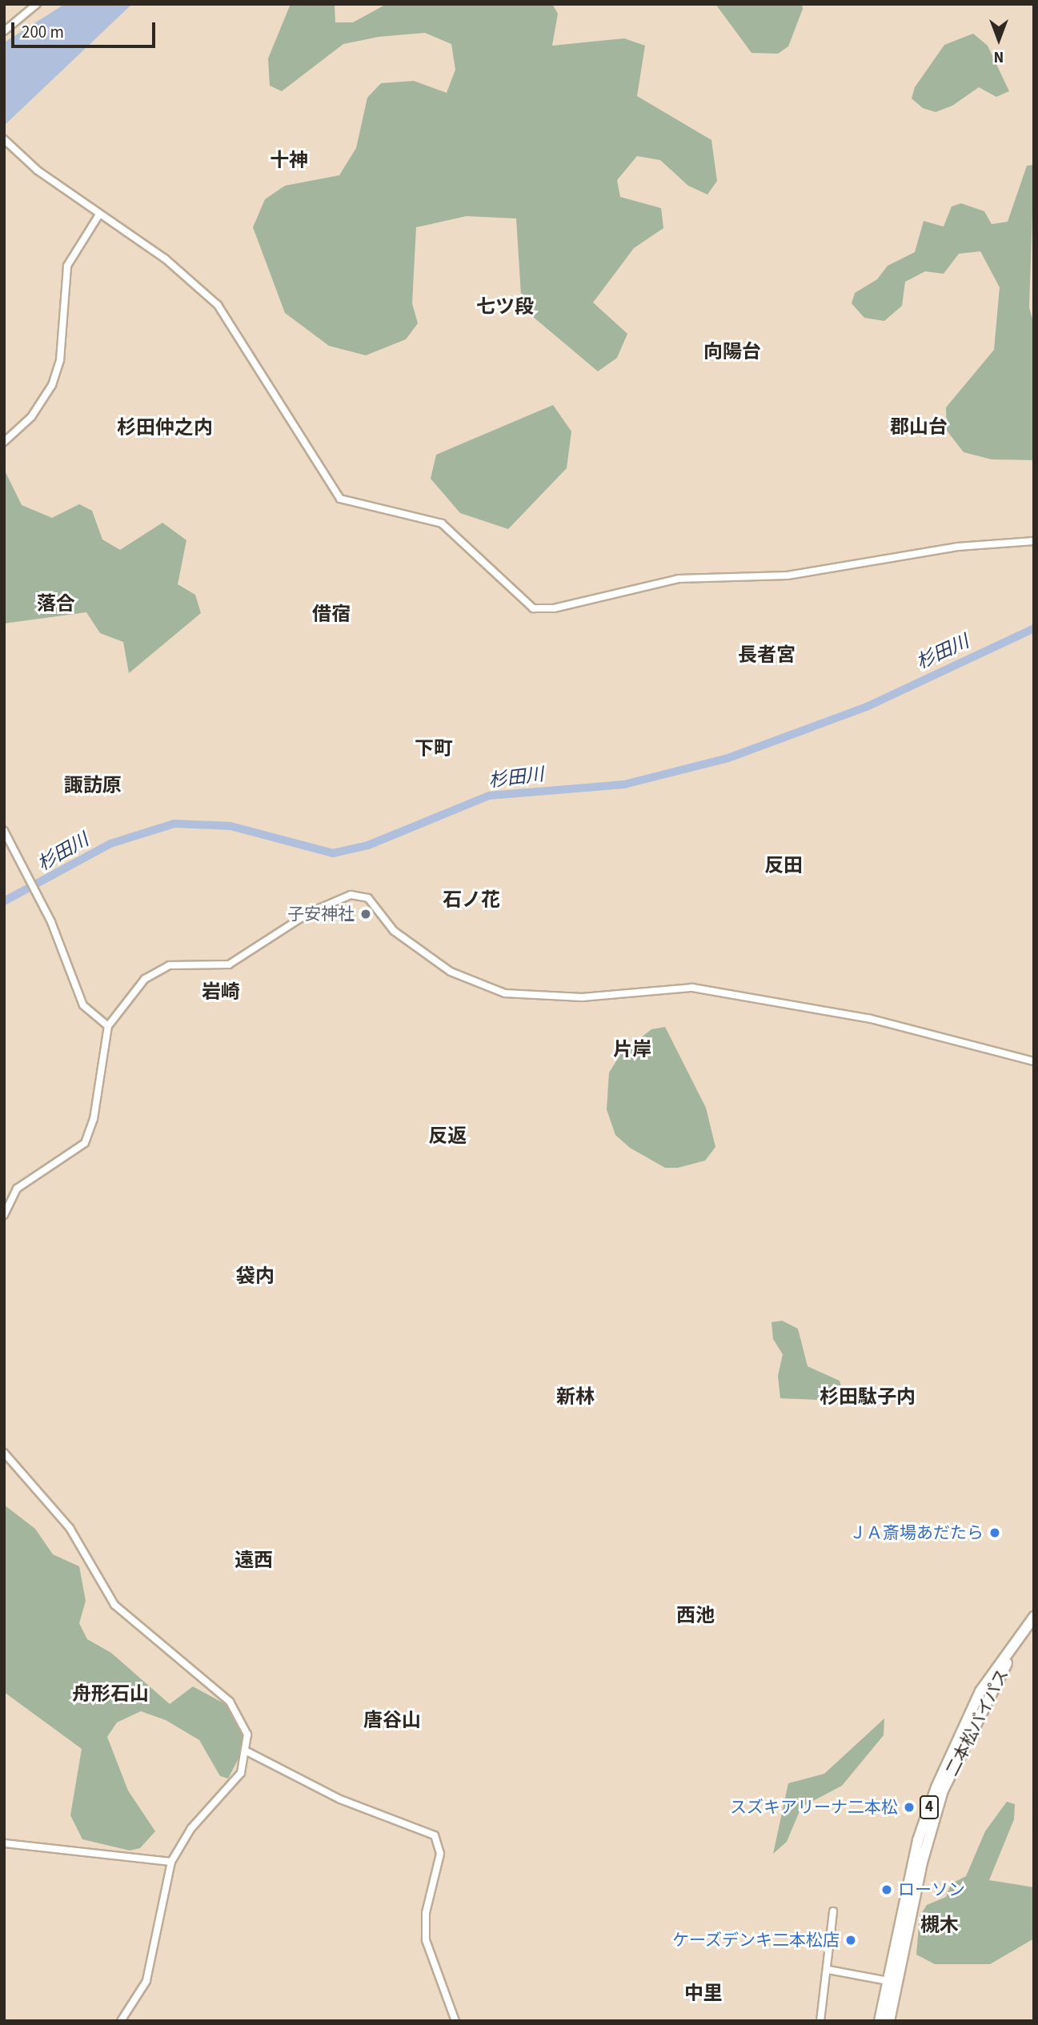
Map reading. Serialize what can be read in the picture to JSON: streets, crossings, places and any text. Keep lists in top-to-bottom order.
{
  "streets": {
    "highway": ["二本松バイパス", "4"]
  },
  "districts": [
    "十神",
    "七ツ段",
    "向陽台",
    "郡山台",
    "杉田仲之内",
    "落合",
    "借宿",
    "長者宮",
    "下町",
    "諏訪原",
    "反田",
    "石ノ花",
    "岩崎",
    "片岸",
    "反返",
    "袋内",
    "新林",
    "杉田駄子内",
    "遠西",
    "西池",
    "舟形石山",
    "唐谷山",
    "槻木",
    "中里"
  ],
  "water": ["杉田川"],
  "places": [
    "子安神社",
    "ＪＡ斎場あだたら",
    "スズキアリーナ二本松",
    "ローソン",
    "ケーズデンキ二本松店"
  ],
  "scale_bar": "200 m",
  "north": "bottom"
}
